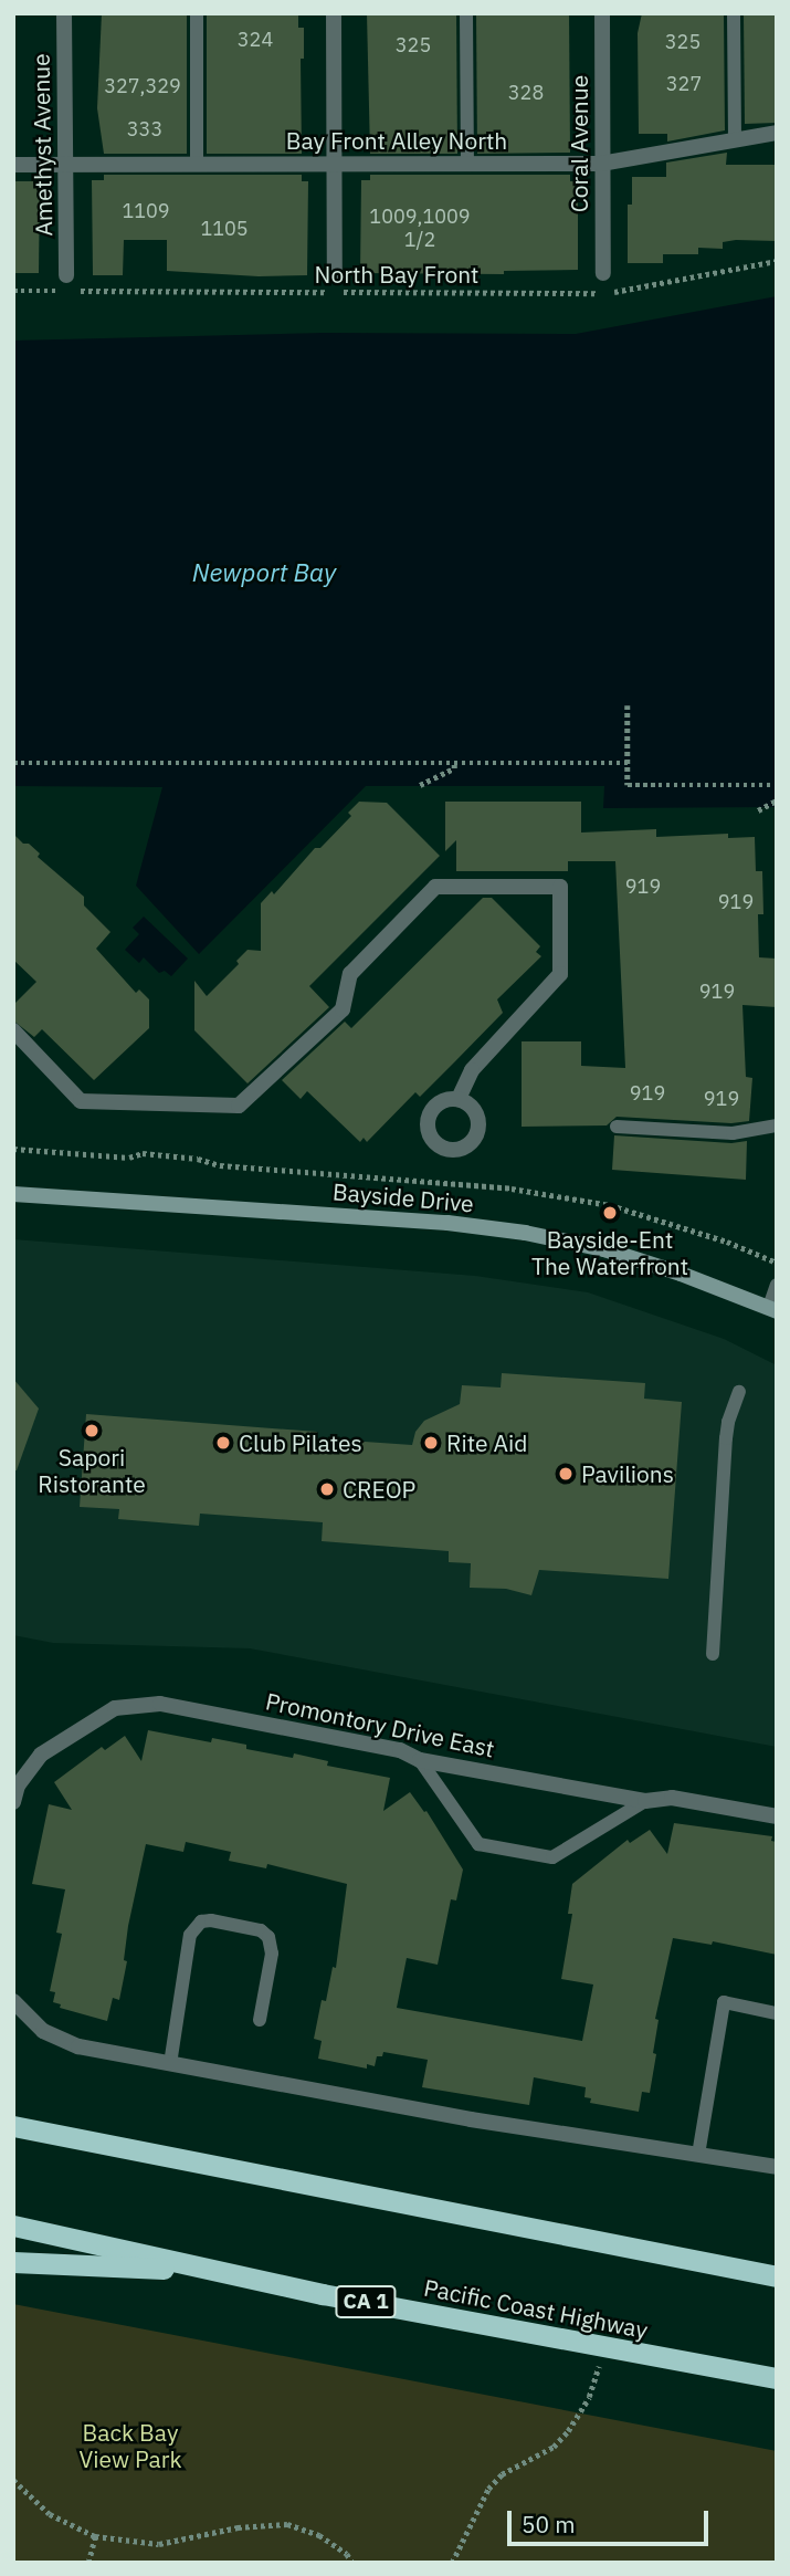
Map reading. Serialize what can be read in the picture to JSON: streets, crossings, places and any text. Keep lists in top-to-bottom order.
{
  "streets": {
    "highway": ["CA 1", "Pacific Coast Highway"],
    "main road": ["Bayside Drive"],
    "street": [
      "Bay Front Alley North",
      "Coral Avenue",
      "Amethyst Avenue",
      "Promontory Drive East"
    ],
    "path": ["North Bay Front"]
  },
  "crossings": [
    ["Bay Front Alley North", "Coral Avenue"],
    ["Bay Front Alley North", "Amethyst Avenue"]
  ],
  "water": ["Newport Bay"],
  "parks": ["Back Bay View Park"],
  "places": [
    "Bayside-Ent The Waterfront",
    "Sapori Ristorante",
    "Club Pilates",
    "Rite Aid",
    "Pavilions",
    "CREOP"
  ],
  "house_numbers": [
    "324",
    "325",
    "325",
    "327",
    "327,329",
    "328",
    "333",
    "1109",
    "1009,1009 1/2",
    "1105",
    "919",
    "919",
    "919",
    "919",
    "919"
  ],
  "scale_bar": "50 m"
}
